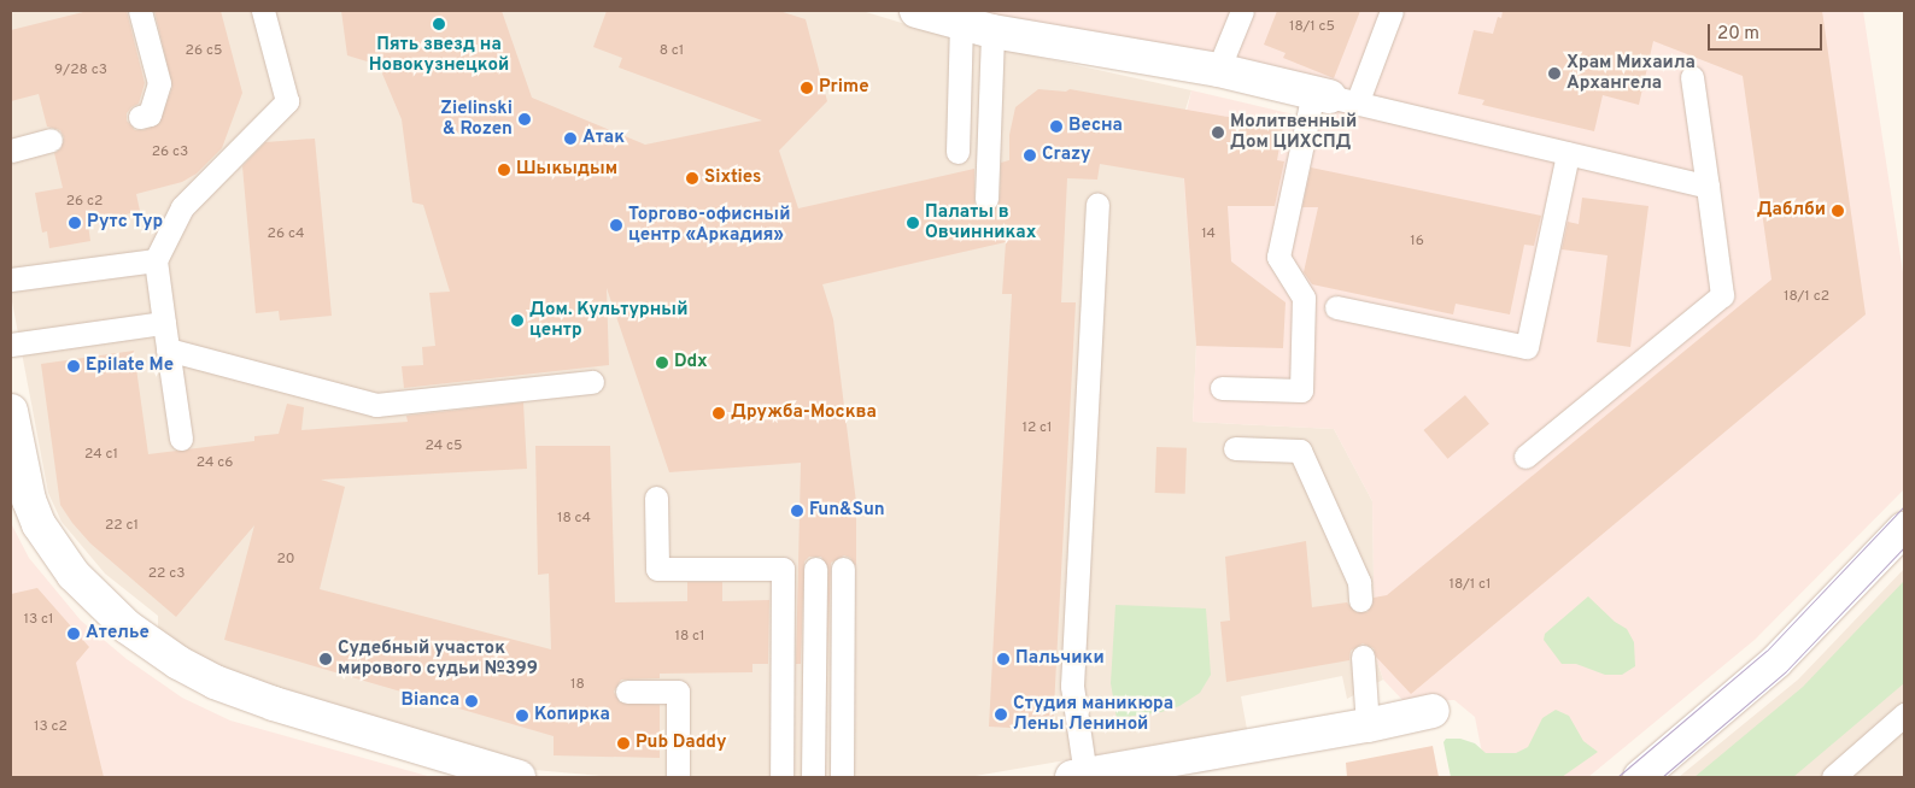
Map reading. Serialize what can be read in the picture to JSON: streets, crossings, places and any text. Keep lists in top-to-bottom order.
{
  "places": [
    "Пять звезд на Новокузнецкой",
    "Храм Михаила Архангела",
    "Prime",
    "Zielinski & Rozen",
    "Весна",
    "Молитвенный Дом ЦИХСПД",
    "Атак",
    "Crazy",
    "Шыкыдым",
    "Sixties",
    "Даблби",
    "Рутс Тур",
    "Палаты в Овчинниках",
    "Торгово-офисный центр «Аркадия»",
    "Дом. Культурный центр",
    "Ddx",
    "Epilate Me",
    "Дружба-Москва",
    "Fun&Sun",
    "Ателье",
    "Судебный участок мирового судьи №399",
    "Пальчики",
    "Bianca",
    "Студия маникюра Лены Лениной",
    "Копирка",
    "Pub Daddy"
  ],
  "house_numbers": [
    "18/1 с5",
    "26 с5",
    "8 с1",
    "9/28 с3",
    "26 с3",
    "26 с2",
    "26 с4",
    "14",
    "16",
    "18/1 с2",
    "12 с1",
    "24 с5",
    "24 с1",
    "24 с6",
    "18 с4",
    "22 с1",
    "20",
    "22 с3",
    "18/1 с1",
    "13 с1",
    "18 с1",
    "18",
    "13 с2"
  ],
  "scale_bar": "20 m"
}
